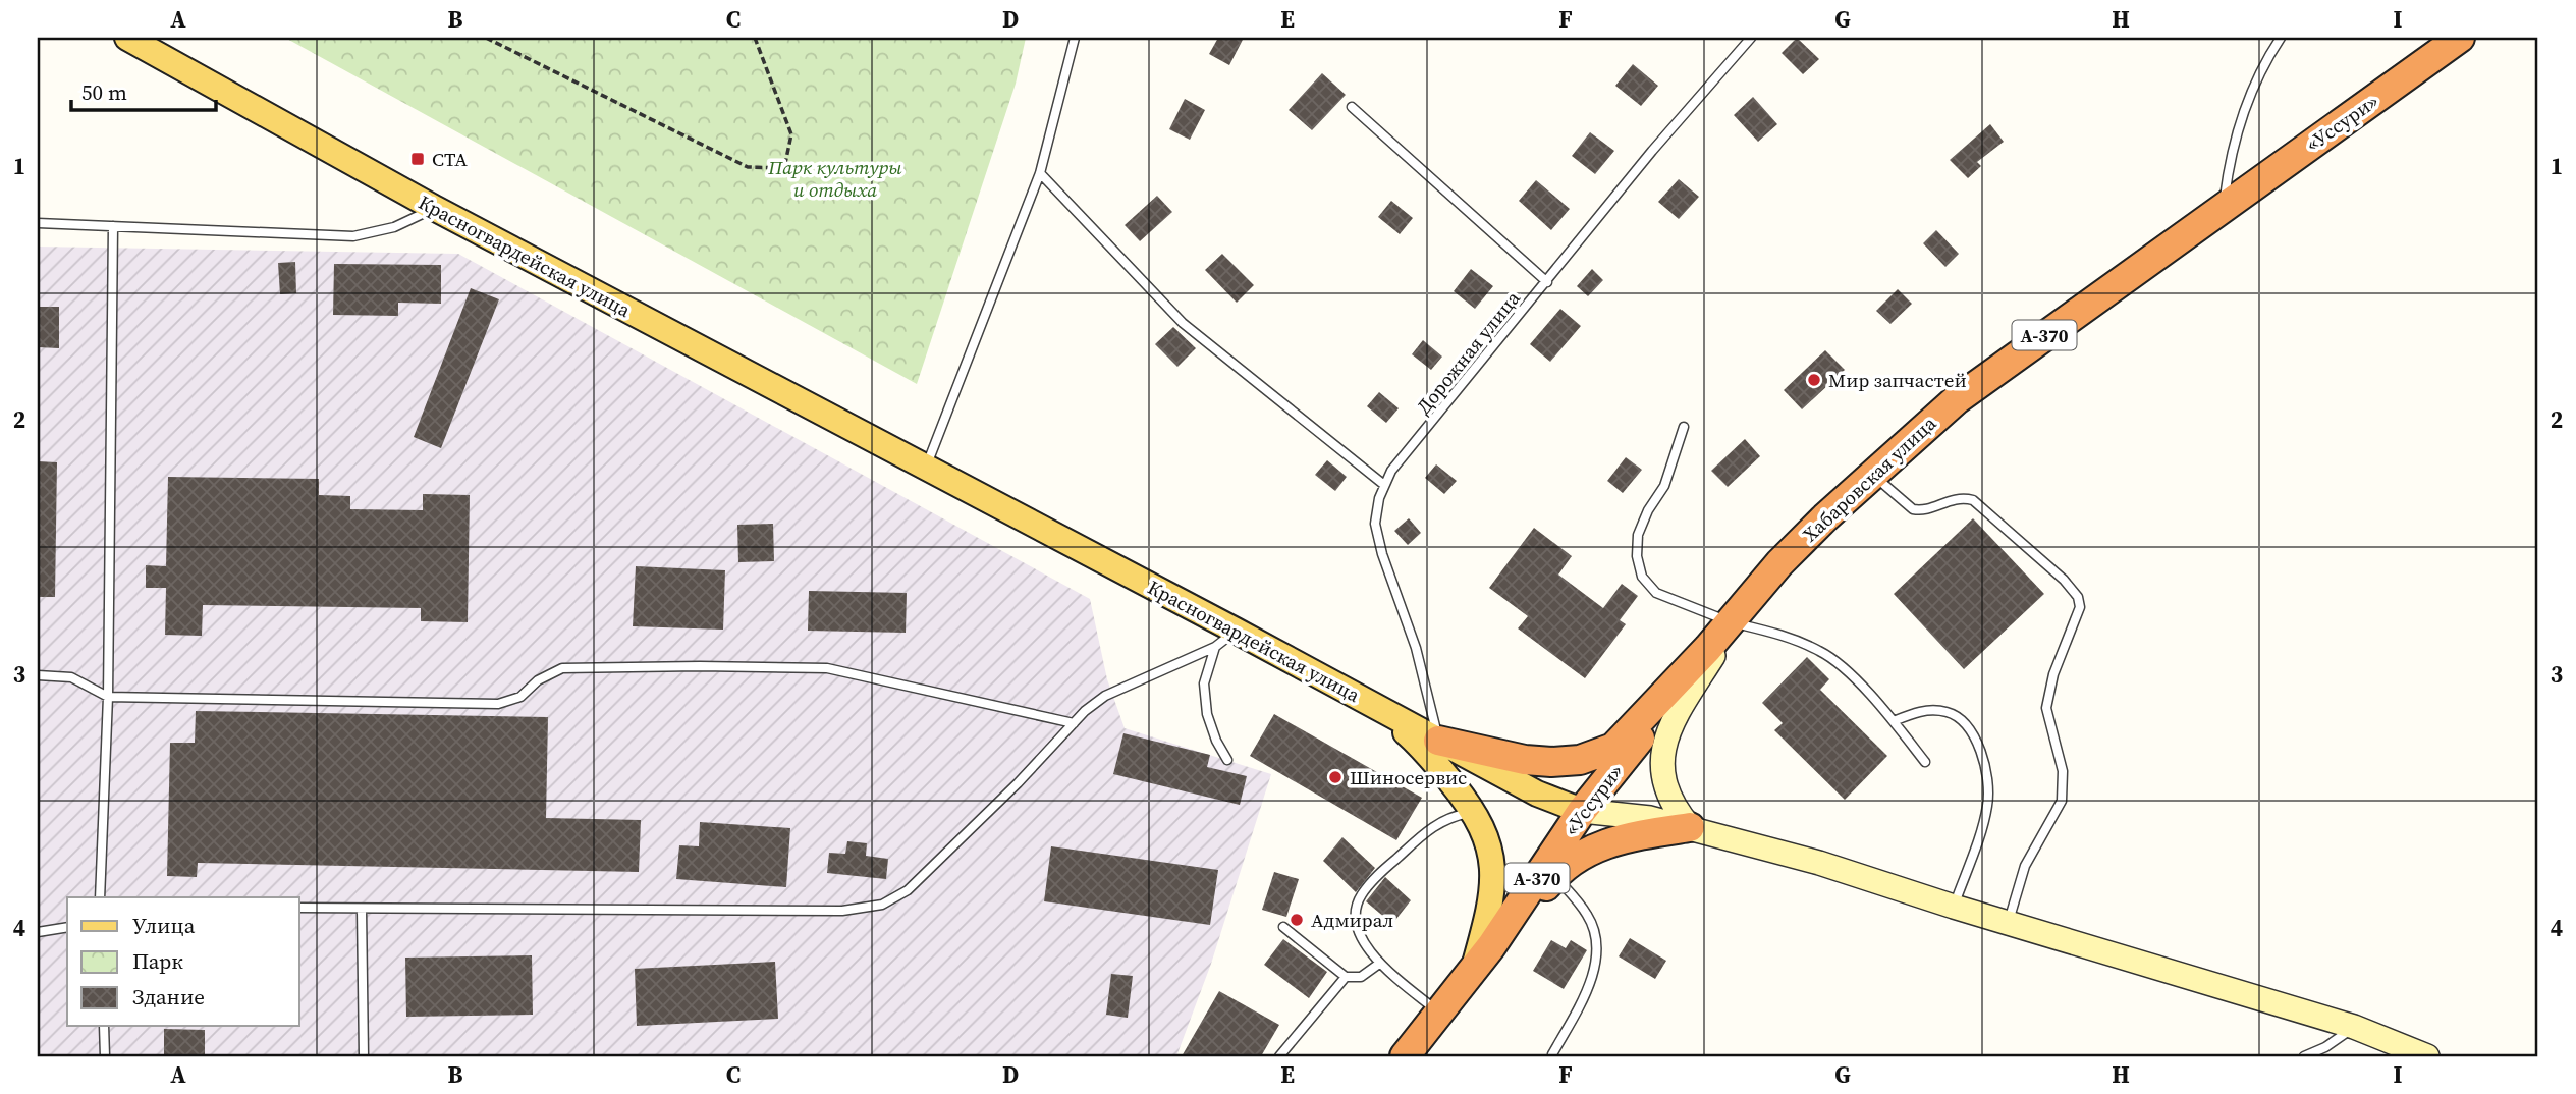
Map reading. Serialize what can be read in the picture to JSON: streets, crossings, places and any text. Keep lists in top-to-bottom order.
{
  "streets": {
    "highway": ["«Уссури»", "А-370", "Хабаровская улица"],
    "main road": ["Красногвардейская улица"],
    "lane": ["Дорожная улица"]
  },
  "crossings": [
    ["«Уссури»", "Красногвардейская улица"],
    ["«Уссури»", "Хабаровская улица"],
    ["Красногвардейская улица", "Дорожная улица"]
  ],
  "parks": ["Парк культуры и отдыха"],
  "places": {
    "transit": ["СТА"],
    "other": ["Мир запчастей", "Шиносервис", "Адмирал"]
  },
  "legend": ["Улица", "Парк", "Здание"],
  "scale_bar": "50 m",
  "grid": {
    "columns": [
      "A",
      "B",
      "C",
      "D",
      "E",
      "F",
      "G",
      "H",
      "I"
    ],
    "rows": [
      "1",
      "2",
      "3",
      "4"
    ]
  }
}
